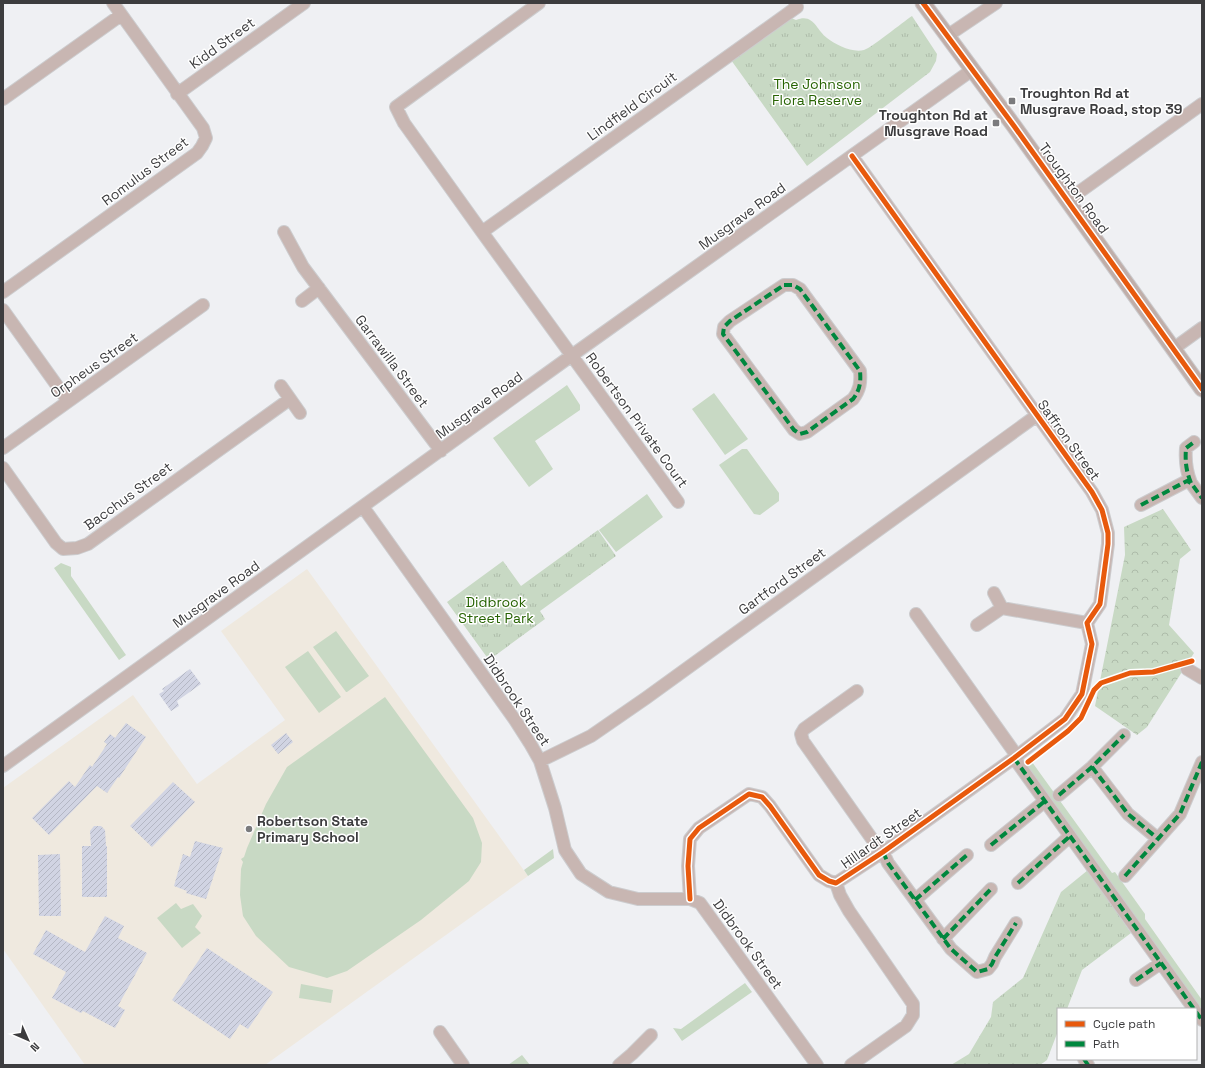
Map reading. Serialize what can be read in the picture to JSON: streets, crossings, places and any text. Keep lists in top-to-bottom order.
{
  "streets": {
    "main road": ["Troughton Road"],
    "street": [
      "Kidd Street",
      "Lindfield Circuit",
      "Romulus Street",
      "Musgrave Road",
      "Garrawilla Street",
      "Orpheus Street",
      "Robertson Private Court",
      "Saffron Street",
      "Bacchus Street",
      "Gartford Street",
      "Didbrook Street",
      "Hillardt Street"
    ]
  },
  "crossings": [
    ["Kidd Street", "Romulus Street"],
    ["Troughton Road", "Musgrave Road"],
    ["Musgrave Road", "Garrawilla Street"],
    ["Musgrave Road", "Robertson Private Court"],
    ["Musgrave Road", "Saffron Street"],
    ["Musgrave Road", "Didbrook Street"],
    ["Saffron Street", "Gartford Street"],
    ["Gartford Street", "Didbrook Street"],
    ["Didbrook Street", "Hillardt Street"]
  ],
  "parks": ["The Johnson Flora Reserve", "Didbrook Street Park"],
  "places": {
    "transit": ["Troughton Rd at Musgrave Road, stop 39", "Troughton Rd at Musgrave Road"],
    "other": ["Robertson State Primary School"]
  },
  "legend": ["Cycle path", "Path"],
  "north": "bottom right"
}
